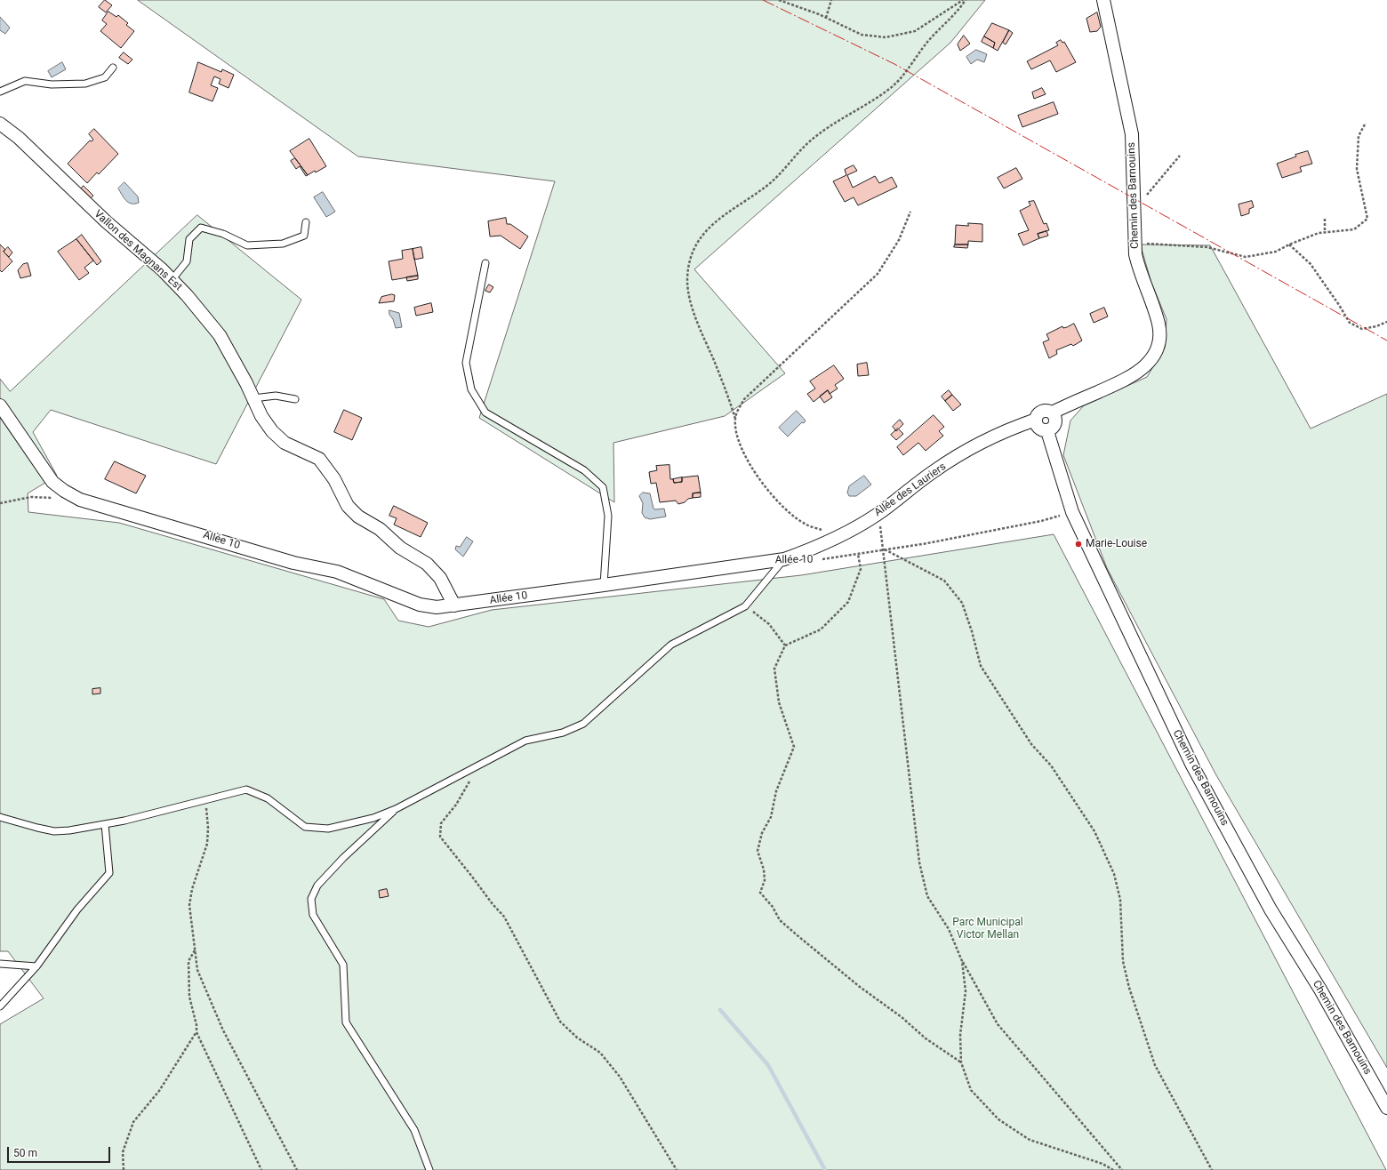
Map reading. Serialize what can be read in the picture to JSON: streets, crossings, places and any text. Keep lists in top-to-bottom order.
{
  "streets": {
    "street": [
      "Chemin des Barnouins",
      "Vallon des Magnans Est",
      "Allée des Lauriers",
      "Allée 10"
    ]
  },
  "crossings": [
    ["Chemin des Barnouins", "Allée des Lauriers"],
    ["Chemin des Barnouins", "Allée 10"],
    ["Vallon des Magnans Est", "Allée 10"],
    ["Allée des Lauriers", "Allée 10"]
  ],
  "parks": ["Parc Municipal Victor Mellan"],
  "places": ["Marie-Louise"],
  "scale_bar": "50 m"
}
